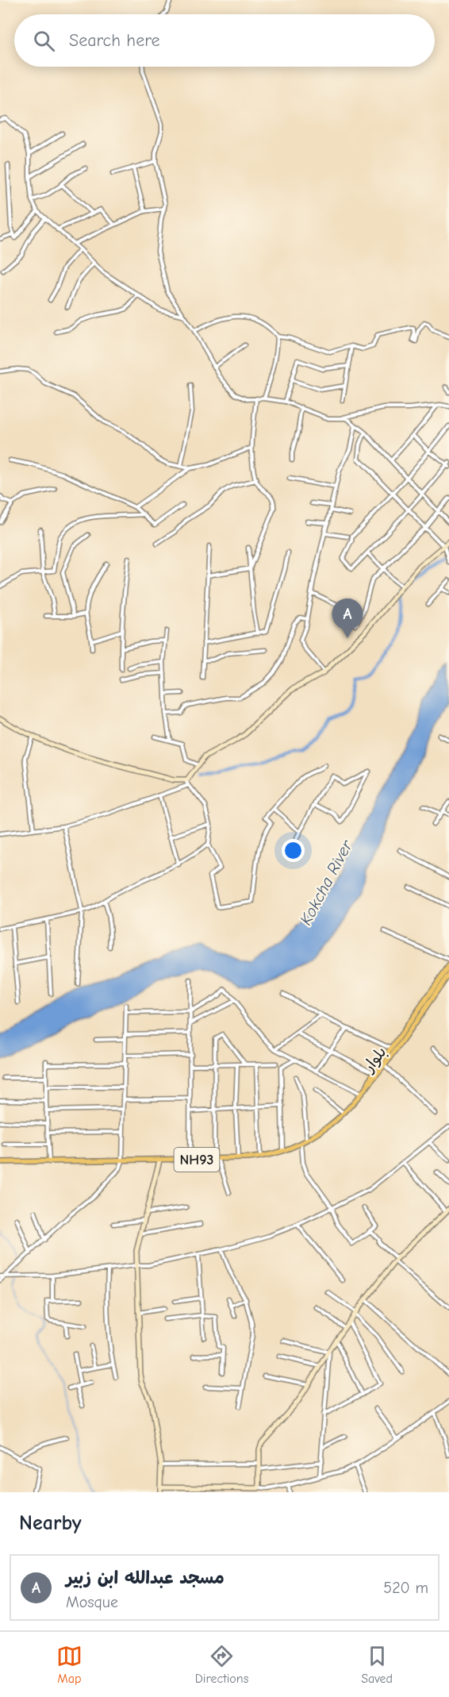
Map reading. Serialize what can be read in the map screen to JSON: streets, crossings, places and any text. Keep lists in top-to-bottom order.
{
  "streets": {
    "main road": ["بلوار", "NH93"]
  },
  "crossings": [
    ["بلوار", "NH93"]
  ],
  "water": ["Kokcha River"],
  "page": {
    "search": "Search here",
    "pins": "A",
    "heading": "Nearby",
    "list": [
      {
        "mark": "A",
        "name": "مسجد عبدالله ابن زبیر",
        "note": "Mosque",
        "value": "520 m"
      }
    ],
    "nav": ["Map", "Directions", "Saved"]
  }
}
